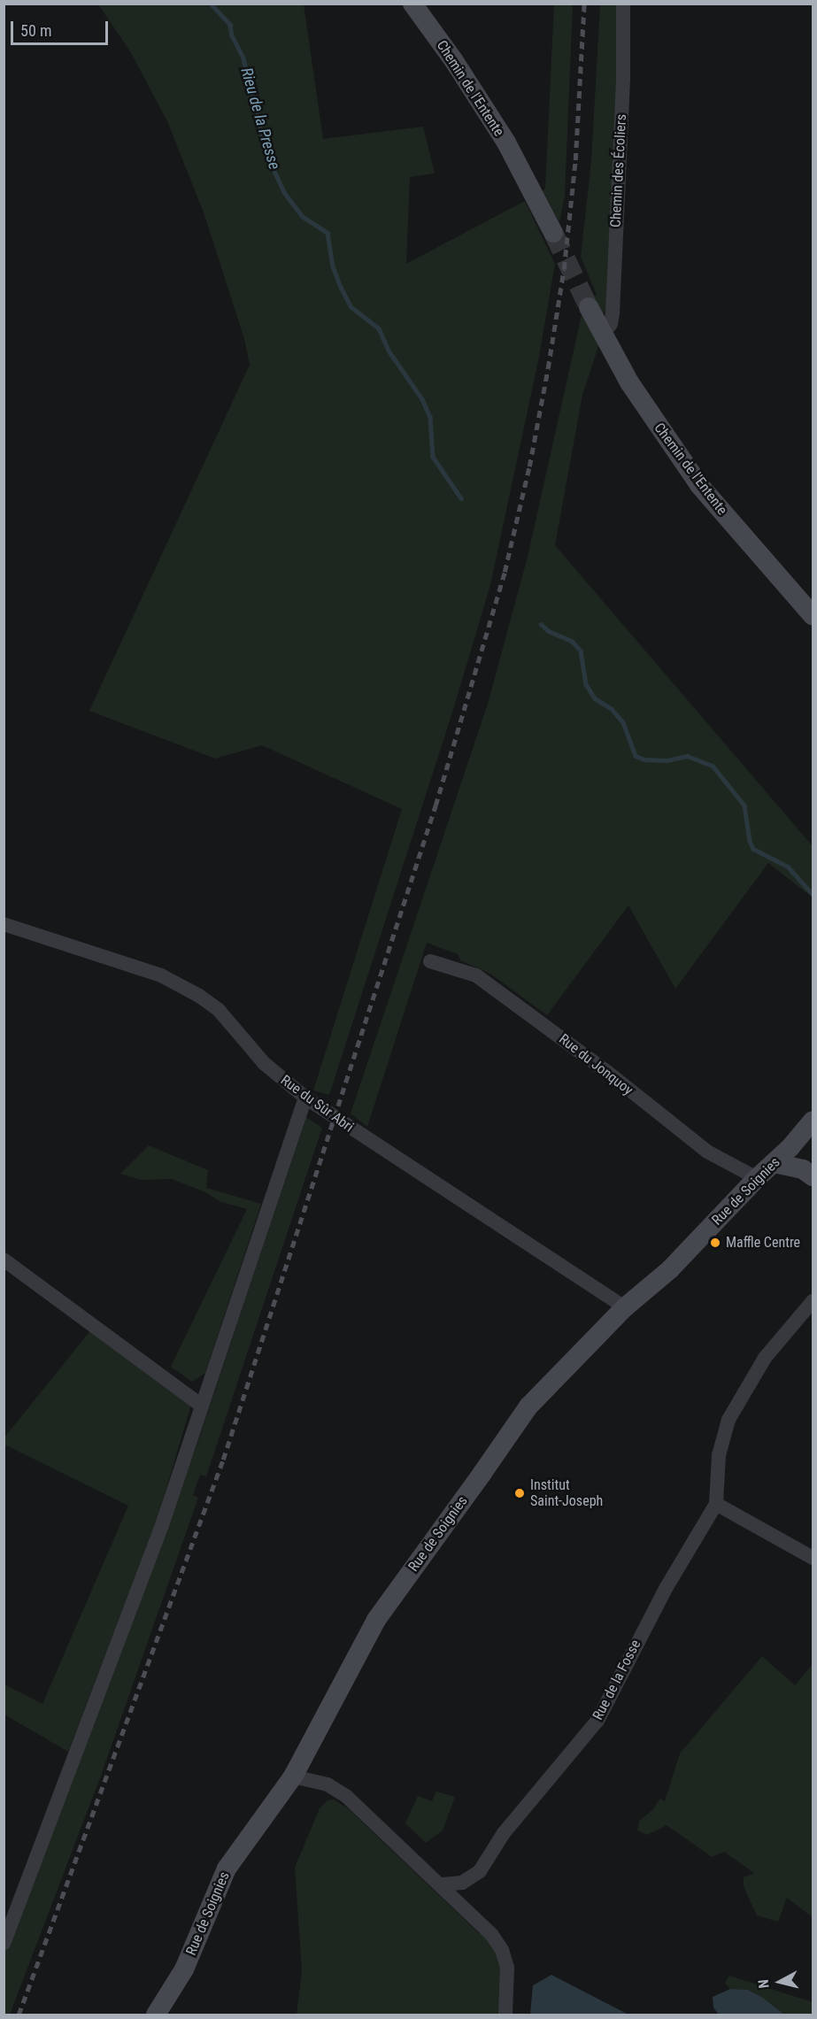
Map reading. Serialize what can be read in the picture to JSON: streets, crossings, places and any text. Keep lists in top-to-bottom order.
{
  "streets": {
    "street": [
      "Chemin de l'Entente",
      "Chemin des Écoliers",
      "Rue du Jonquoy",
      "Rue du Sûr Abri",
      "Rue de Soignies",
      "Rue de la Fosse"
    ]
  },
  "crossings": [
    ["Chemin de l'Entente", "Chemin des Écoliers"],
    ["Rue du Jonquoy", "Rue de Soignies"],
    ["Rue du Sûr Abri", "Rue de Soignies"]
  ],
  "water": ["Rieu de la Presse"],
  "places": ["Maffle Centre", "Institut Saint-Joseph"],
  "scale_bar": "50 m",
  "north": "left"
}
